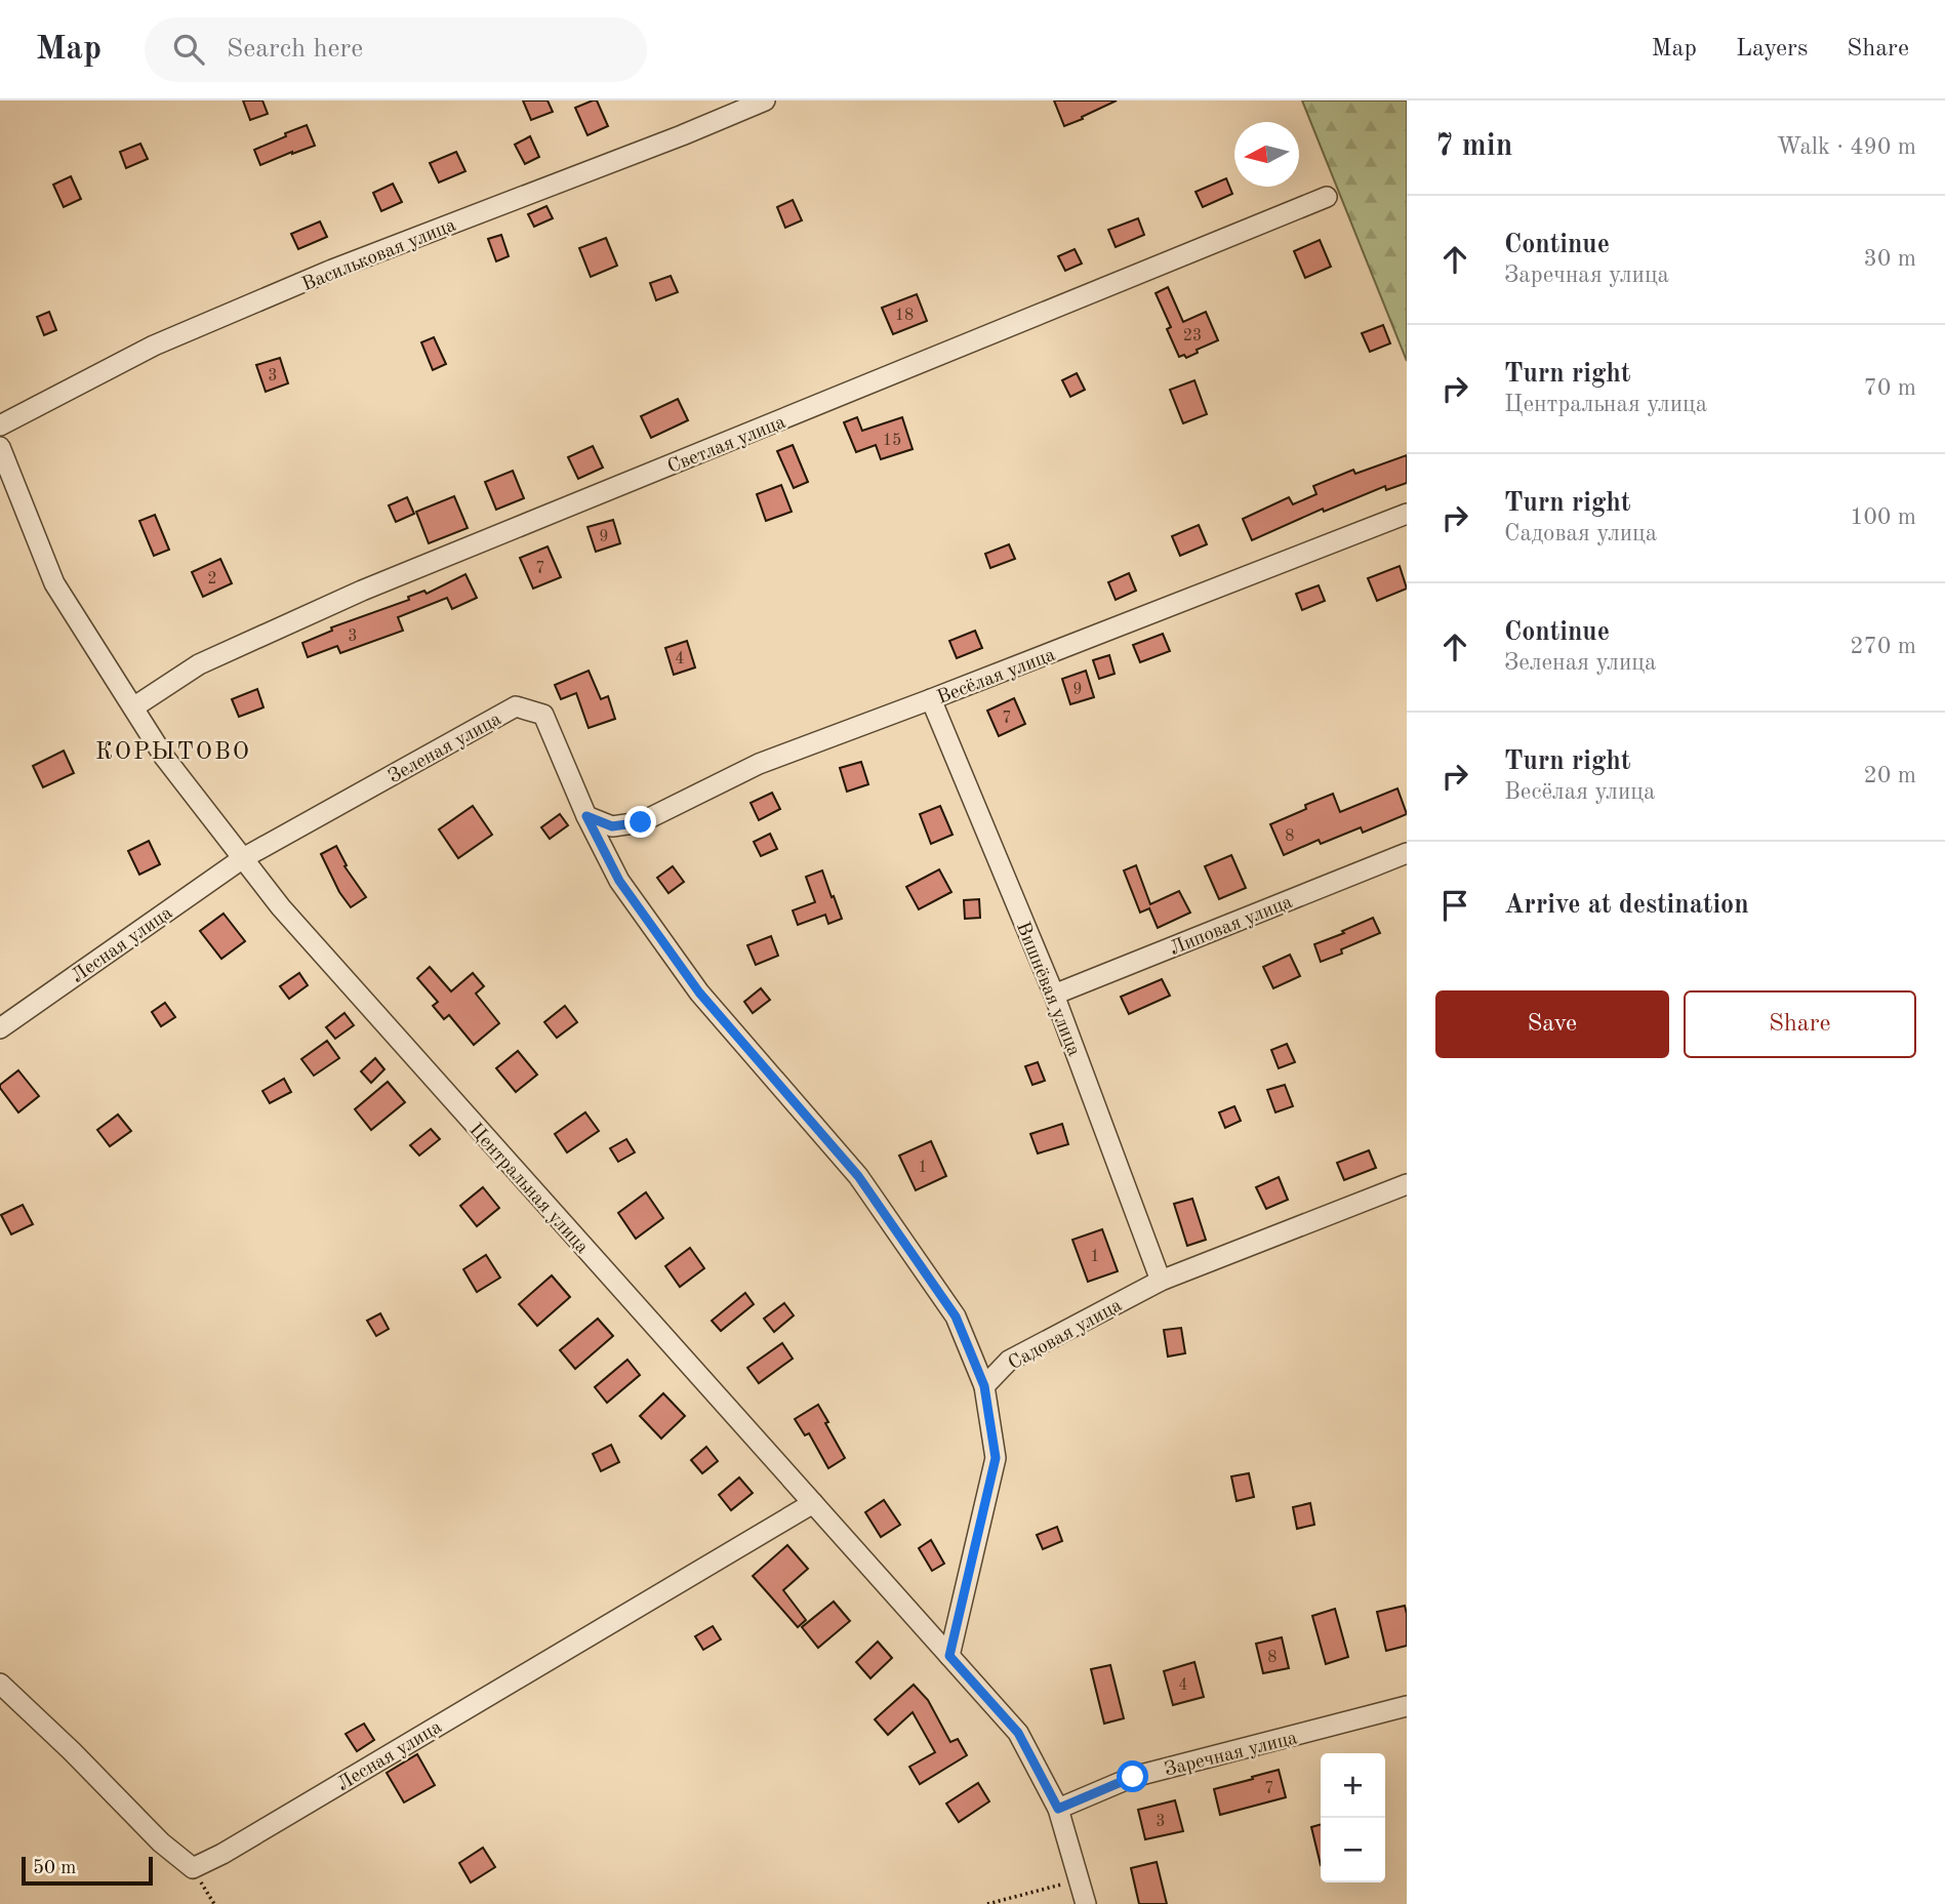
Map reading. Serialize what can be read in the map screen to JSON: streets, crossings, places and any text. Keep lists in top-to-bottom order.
{
  "streets": {
    "street": [
      "Васильковая улица",
      "Светлая улица",
      "Весёлая улица",
      "Зеленая улица",
      "Липовая улица",
      "Лесная улица",
      "Вишнёвая улица",
      "Центральная улица",
      "Садовая улица",
      "Заречная улица"
    ]
  },
  "crossings": [
    ["Светлая улица", "Центральная улица"],
    ["Весёлая улица", "Зеленая улица"],
    ["Весёлая улица", "Вишнёвая улица"],
    ["Зеленая улица", "Лесная улица"],
    ["Зеленая улица", "Центральная улица"],
    ["Зеленая улица", "Садовая улица"],
    ["Липовая улица", "Вишнёвая улица"],
    ["Лесная улица", "Центральная улица"],
    ["Вишнёвая улица", "Садовая улица"],
    ["Центральная улица", "Заречная улица"]
  ],
  "districts": ["КОРЫТОВО"],
  "house_numbers": [
    "18",
    "23",
    "3",
    "15",
    "9",
    "7",
    "2",
    "3",
    "4",
    "9",
    "7",
    "8",
    "1",
    "1",
    "8",
    "4",
    "7",
    "3"
  ],
  "scale_bar": "50 m",
  "north": "left",
  "page": {
    "header": "Map",
    "search": "Search here",
    "nav": ["Map", "Layers", "Share"],
    "heading": ["7 min", "Walk · 490 m"],
    "list": [
      ["Continue", "Заречная улица", "30 m"],
      ["Turn right", "Центральная улица", "70 m"],
      ["Turn right", "Садовая улица", "100 m"],
      ["Continue", "Зеленая улица", "270 m"],
      ["Turn right", "Весёлая улица", "20 m"],
      "Arrive at destination"
    ],
    "buttons": ["Save", "Share"],
    "map_buttons": ["+", "−"],
    "scale": "50 m"
  }
}
